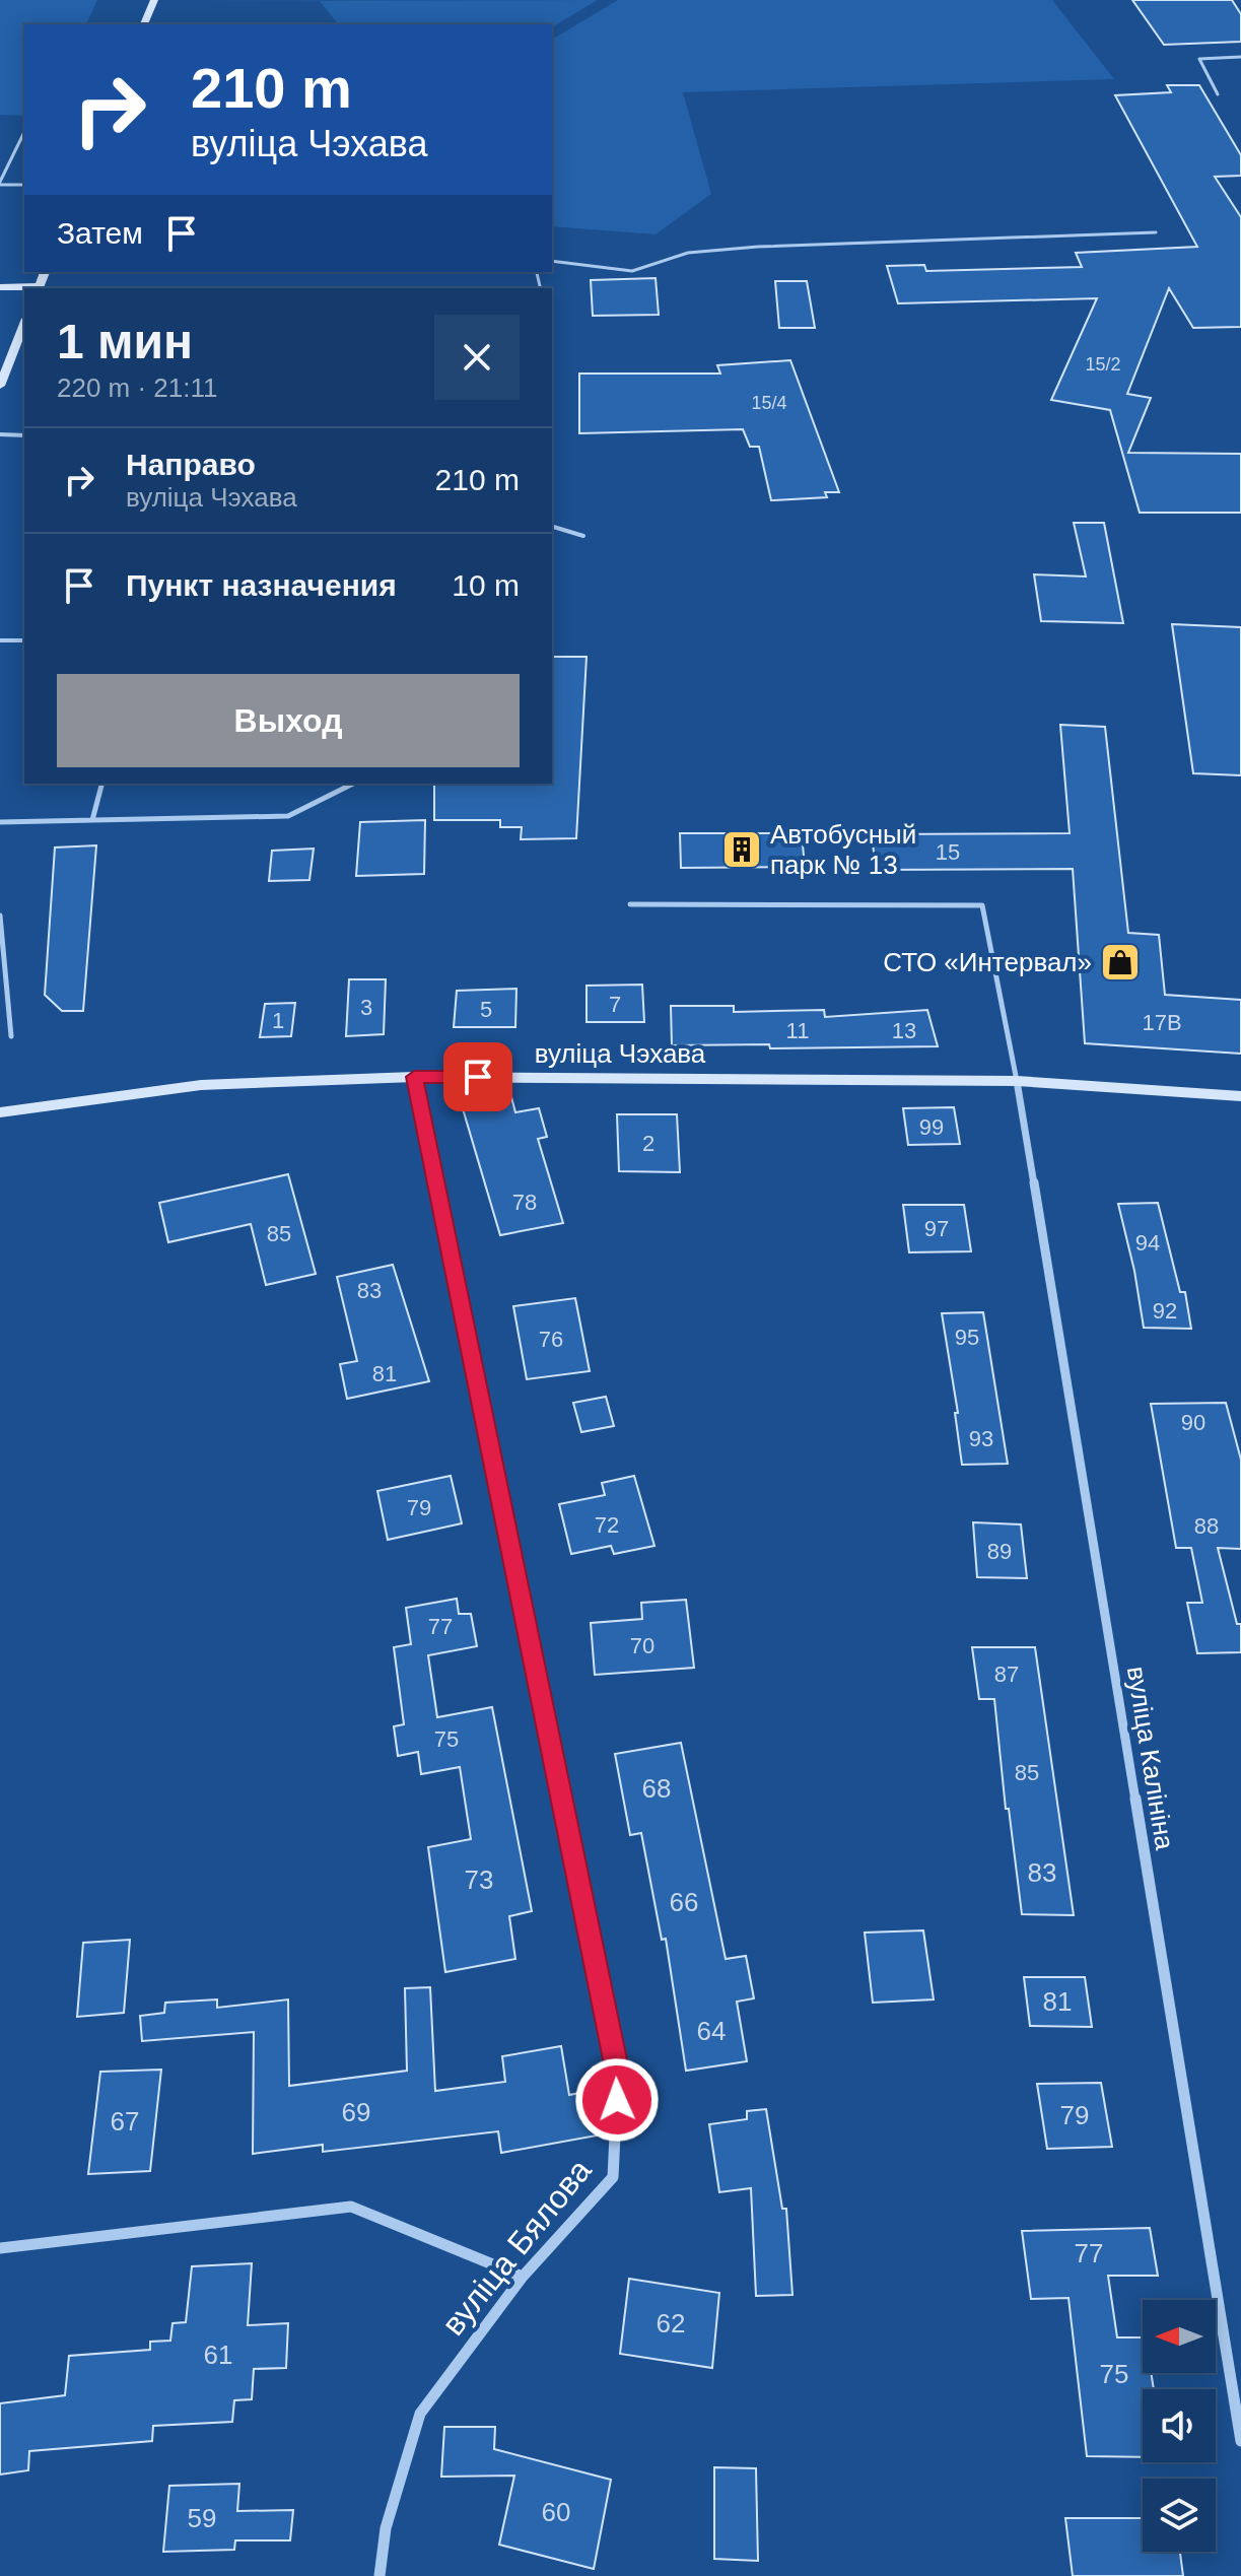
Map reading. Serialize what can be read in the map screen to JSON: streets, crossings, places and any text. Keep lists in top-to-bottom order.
{
  "streets": {
    "street": ["вуліца Чэхава", "вуліца Калініна", "вуліца Бялова"]
  },
  "crossings": [
    ["вуліца Чэхава", "вуліца Калініна"],
    ["вуліца Чэхава", "вуліца Бялова"]
  ],
  "places": {
    "building": ["Автобусный парк № 13"],
    "shop": ["СТО «Интервал»"]
  },
  "house_numbers": [
    "15/2",
    "15/4",
    "15",
    "7",
    "3",
    "5",
    "1",
    "17В",
    "11",
    "13",
    "99",
    "2",
    "78",
    "97",
    "85",
    "94",
    "83",
    "92",
    "95",
    "76",
    "81",
    "90",
    "93",
    "79",
    "72",
    "88",
    "89",
    "77",
    "70",
    "87",
    "75",
    "85",
    "68",
    "83",
    "73",
    "66",
    "81",
    "64",
    "69",
    "79",
    "67",
    "77",
    "62",
    "61",
    "75",
    "60",
    "59"
  ],
  "north": "left",
  "page": {
    "turn": ["210 m", "вуліца Чэхава"],
    "then": "Затем",
    "heading": ["1 мин", "220 m · 21:11"],
    "list": [
      {
        "name": "Направо",
        "note": "вуліца Чэхава",
        "value": "210 m"
      },
      {
        "name": "Пункт назначения",
        "value": "10 m"
      }
    ],
    "buttons": "Выход"
  }
}
